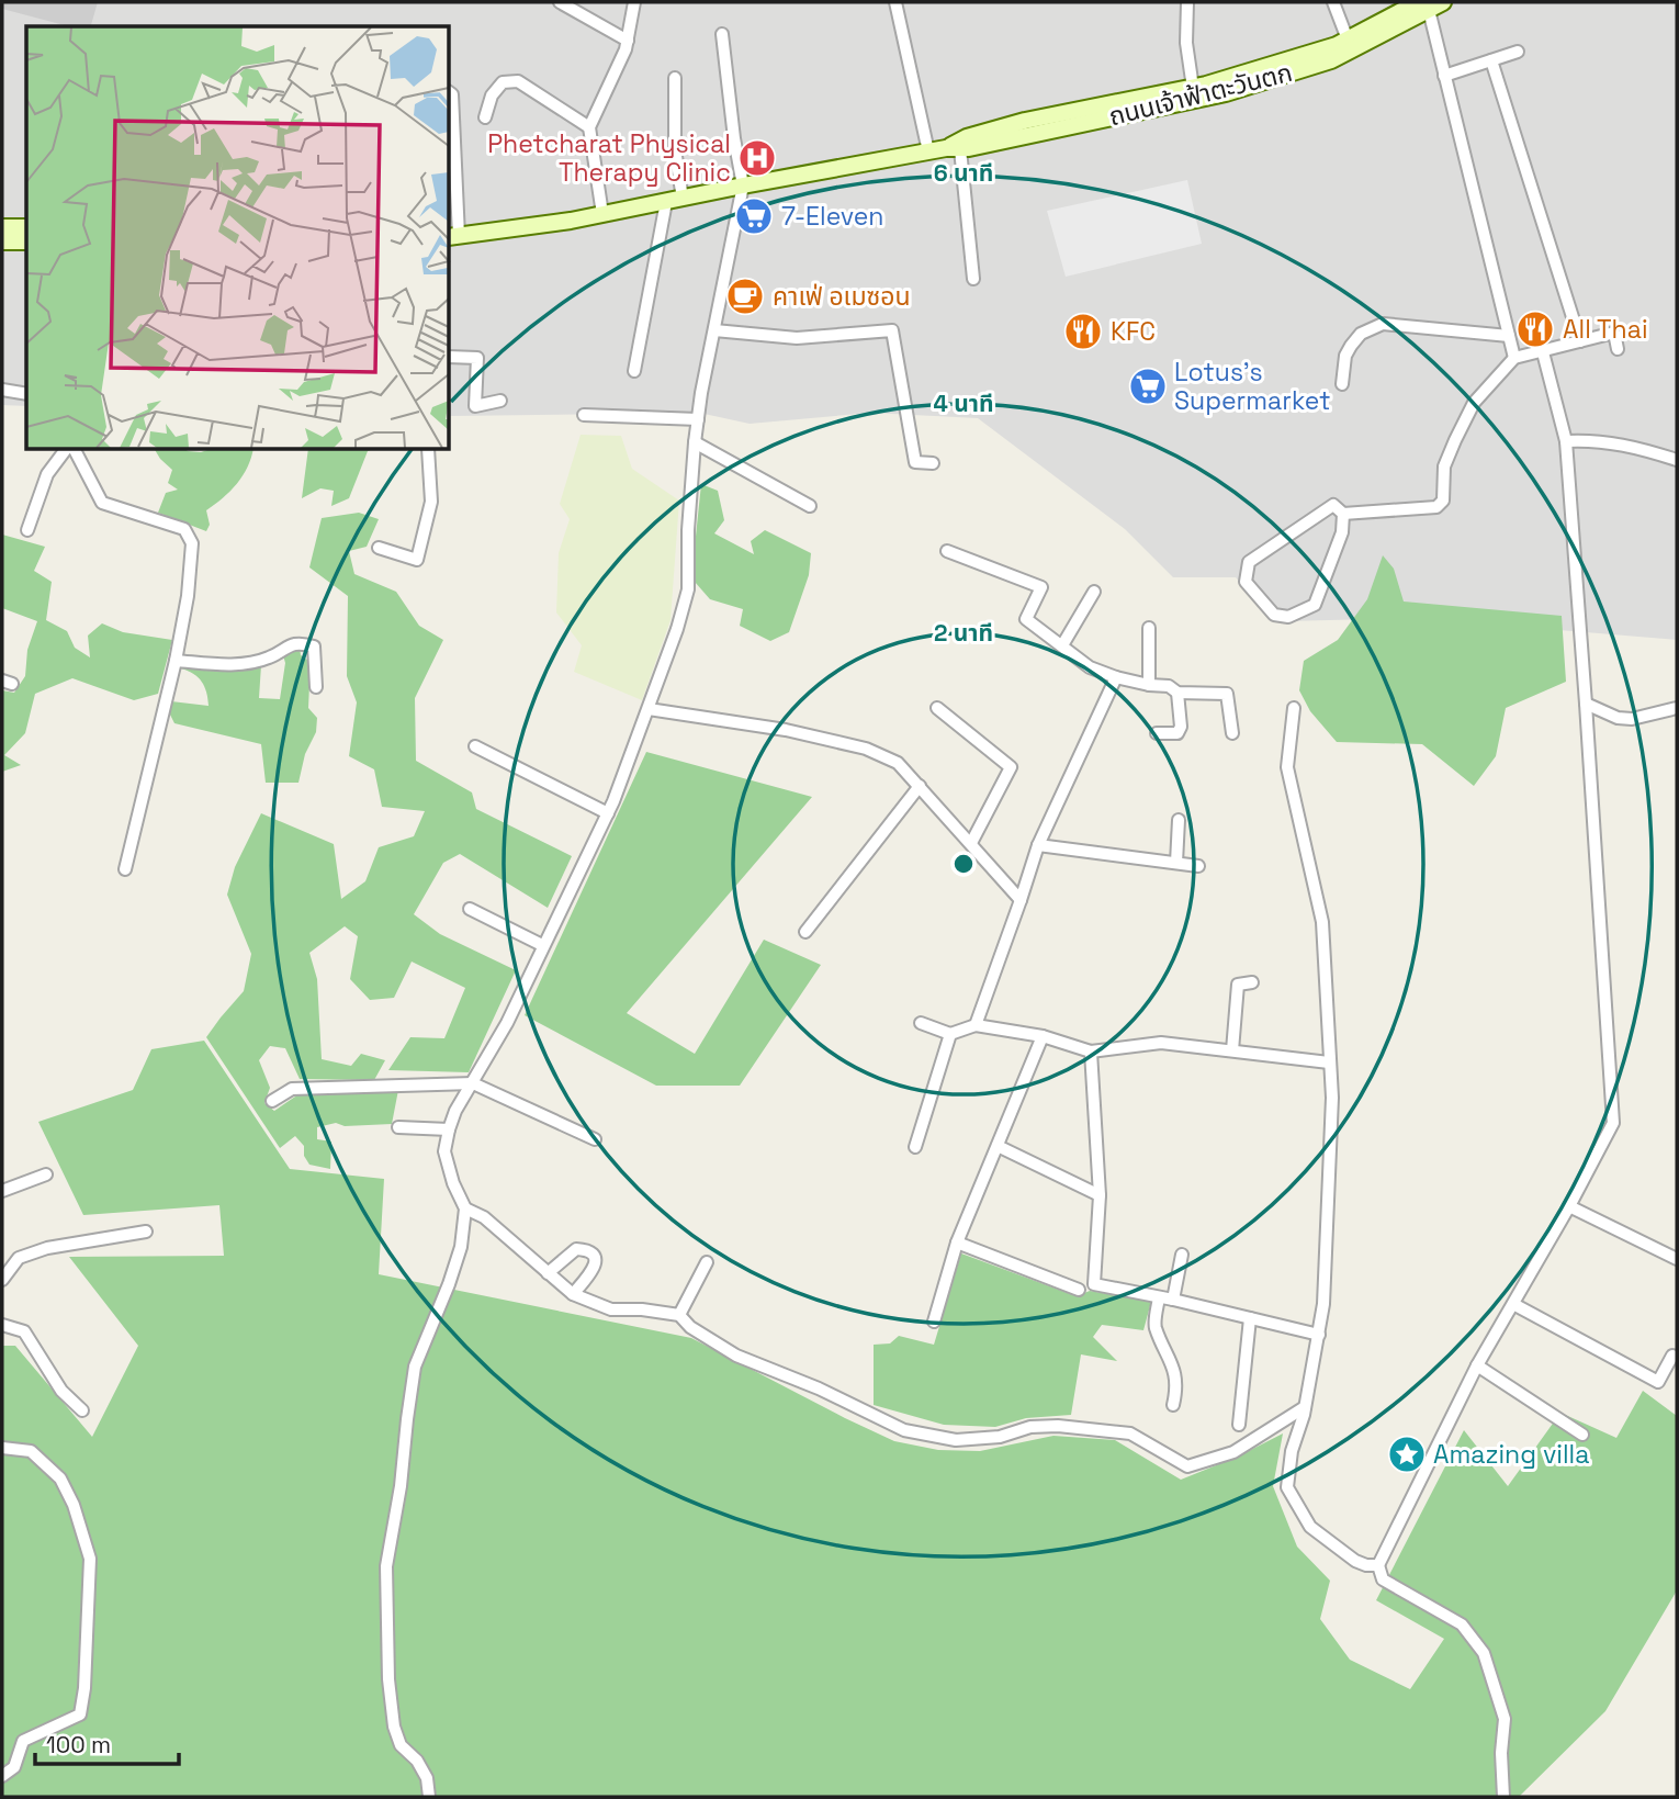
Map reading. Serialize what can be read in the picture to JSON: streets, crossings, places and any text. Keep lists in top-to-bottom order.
{
  "streets": {
    "main road": ["ถนนเจ้าฟ้าตะวันตก"]
  },
  "places": {
    "hospital": ["Phetcharat Physical Therapy Clinic"],
    "supermarket": ["7-Eleven", "Lotus's Supermarket"],
    "cafe": ["คาเฟ่ อเมซอน"],
    "restaurant": ["All Thai", "KFC"],
    "place": ["Amazing villa"]
  },
  "scale_bar": "100 m",
  "rings": ["6 นาที", "4 นาที", "2 นาที"]
}
